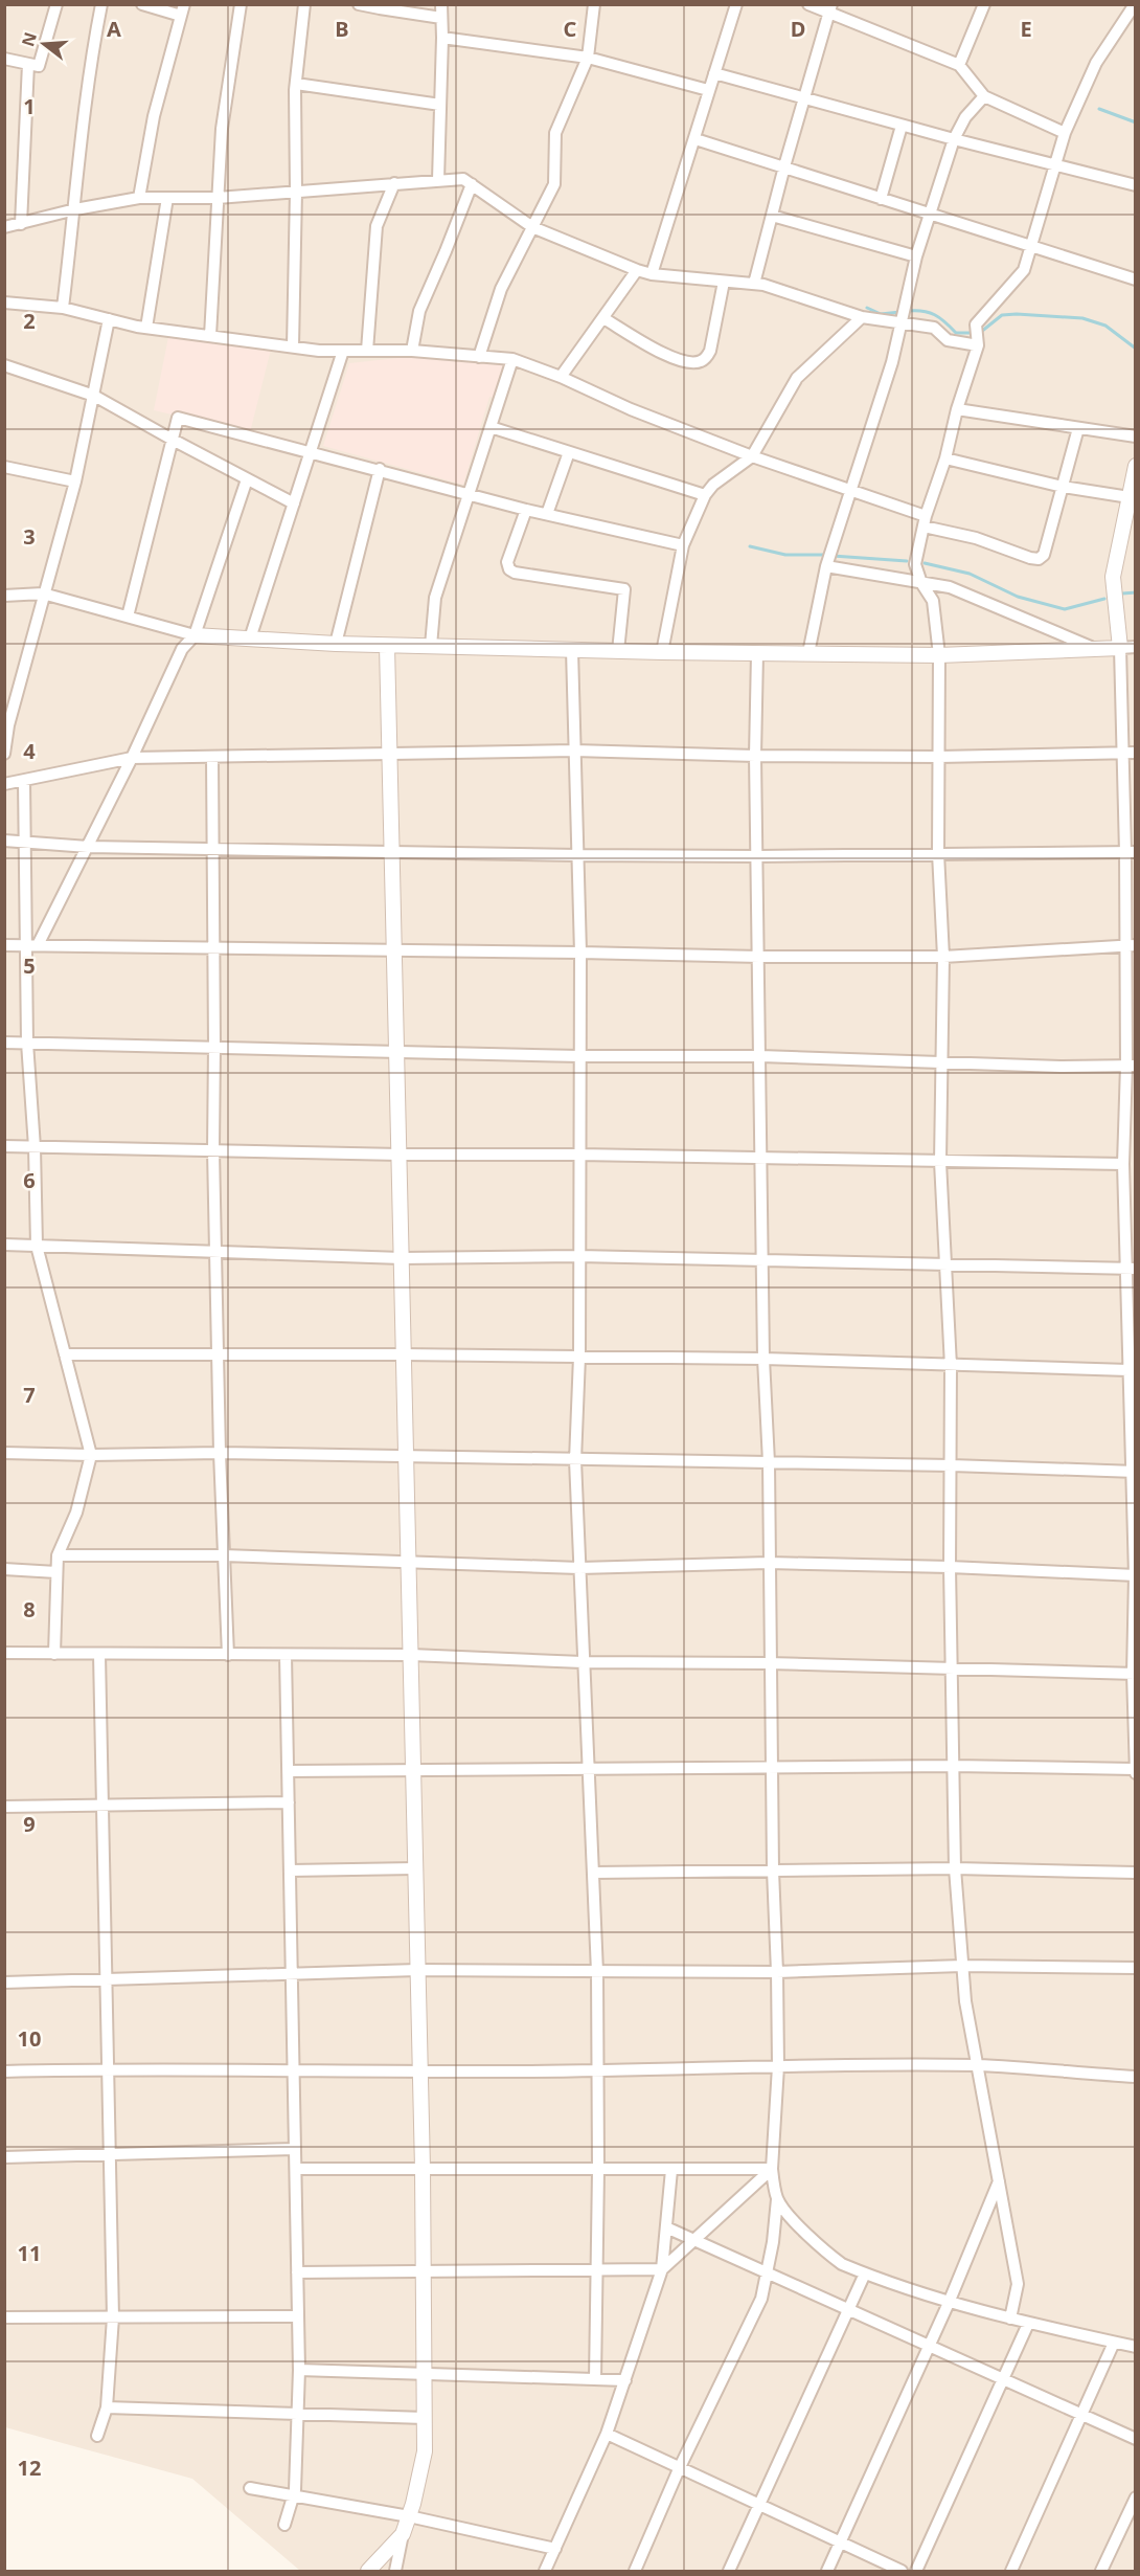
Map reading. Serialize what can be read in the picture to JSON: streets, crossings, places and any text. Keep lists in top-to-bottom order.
{
  "north": "left",
  "grid": {
    "columns": [
      "A",
      "B",
      "C",
      "D",
      "E"
    ],
    "rows": [
      "1",
      "2",
      "3",
      "4",
      "5",
      "6",
      "7",
      "8",
      "9",
      "10",
      "11",
      "12"
    ]
  }
}
